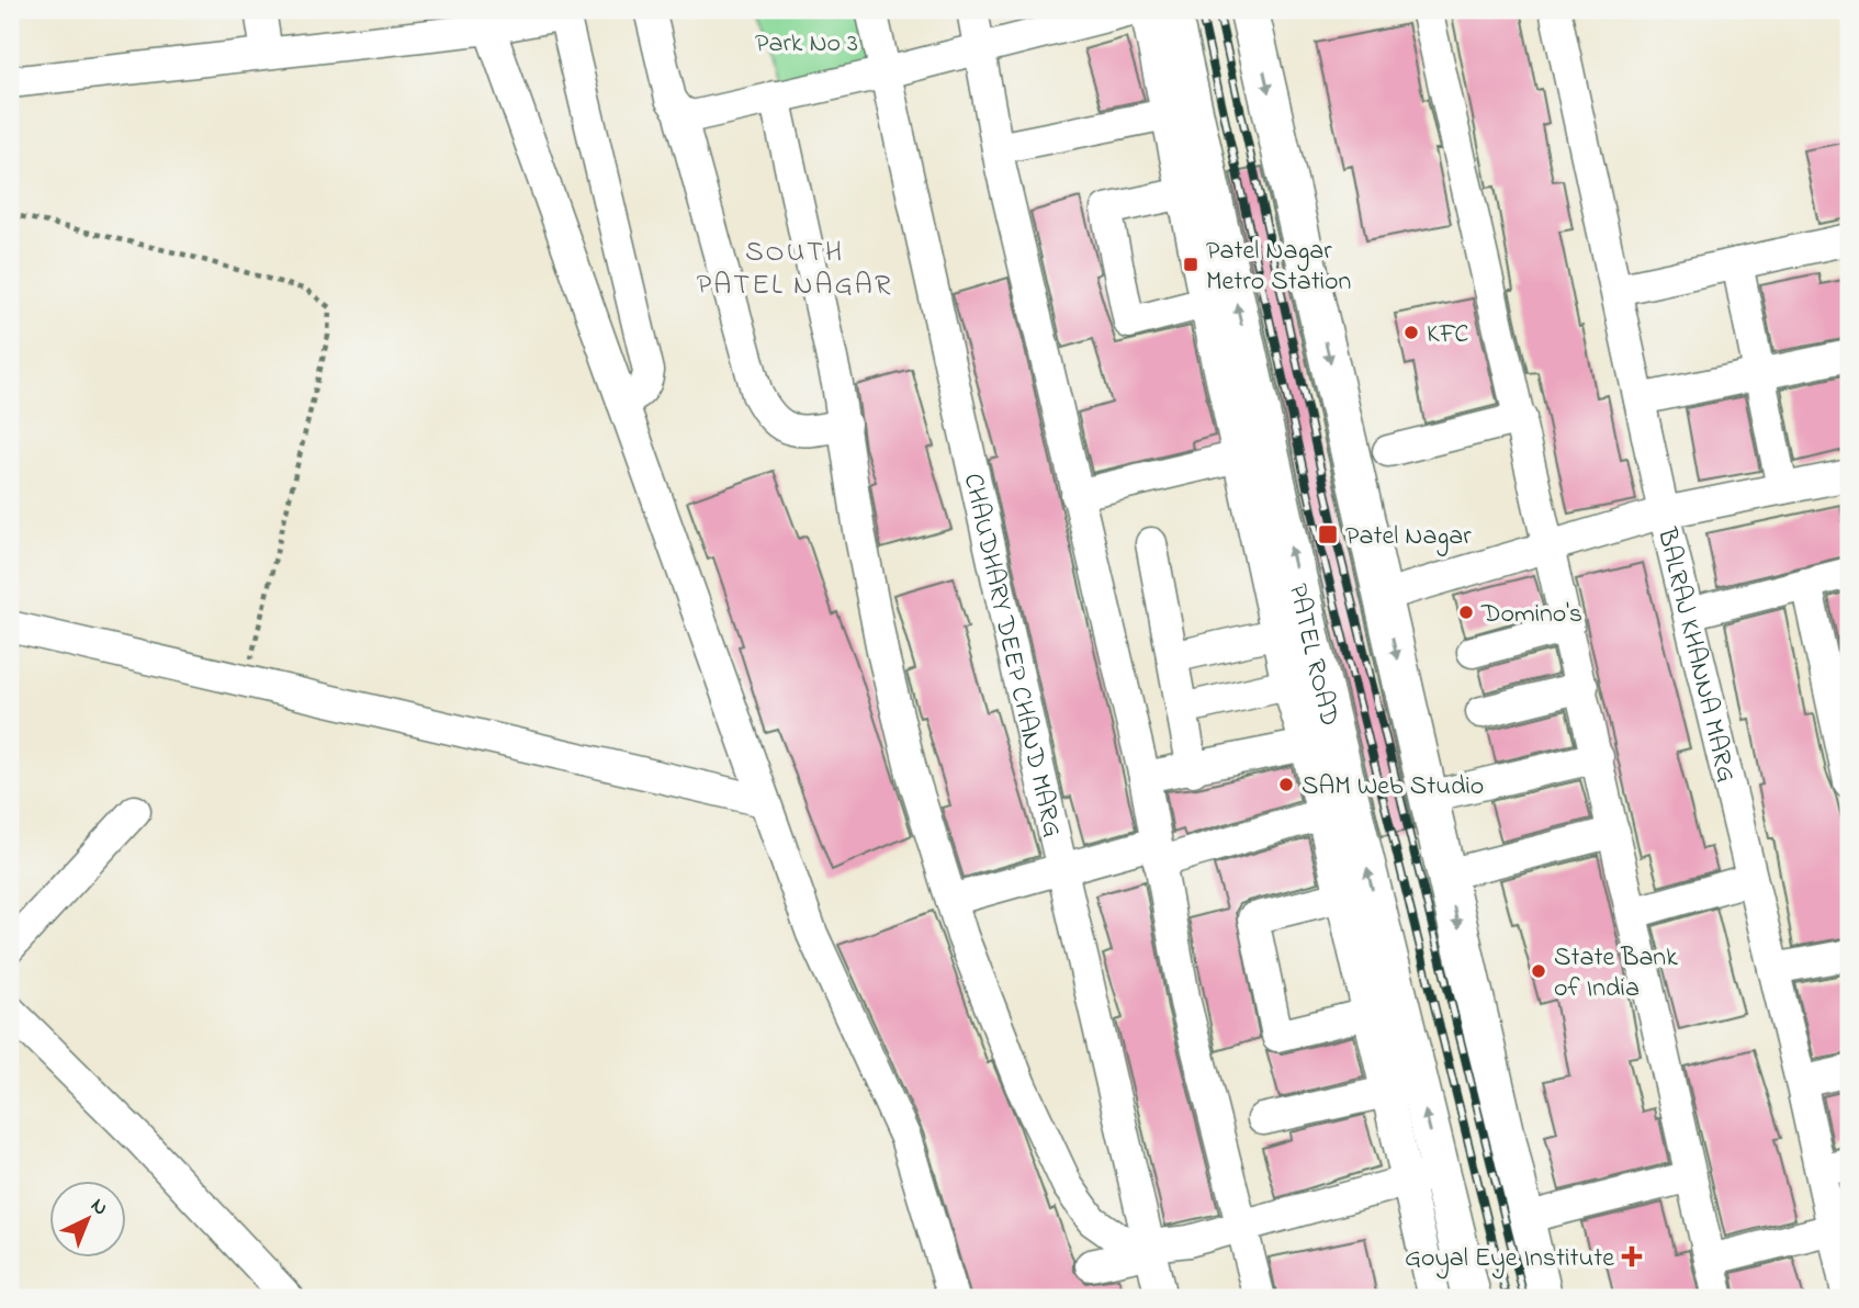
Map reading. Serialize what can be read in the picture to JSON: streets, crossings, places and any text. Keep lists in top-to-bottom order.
{
  "streets": {
    "main road": ["PATEL ROAD"],
    "street": ["CHAUDHARY DEEP CHAND MARG", "BALRAJ KHANNA MARG"]
  },
  "districts": ["SOUTH PATEL NAGAR"],
  "parks": ["Park No 3"],
  "places": {
    "transit": ["Patel Nagar Metro Station", "Patel Nagar"],
    "other": [
      "KFC",
      "Domino's",
      "SAM Web Studio",
      "State Bank of India"
    ],
    "health": ["Goyal Eye Institute"]
  },
  "north": "top right"
}
